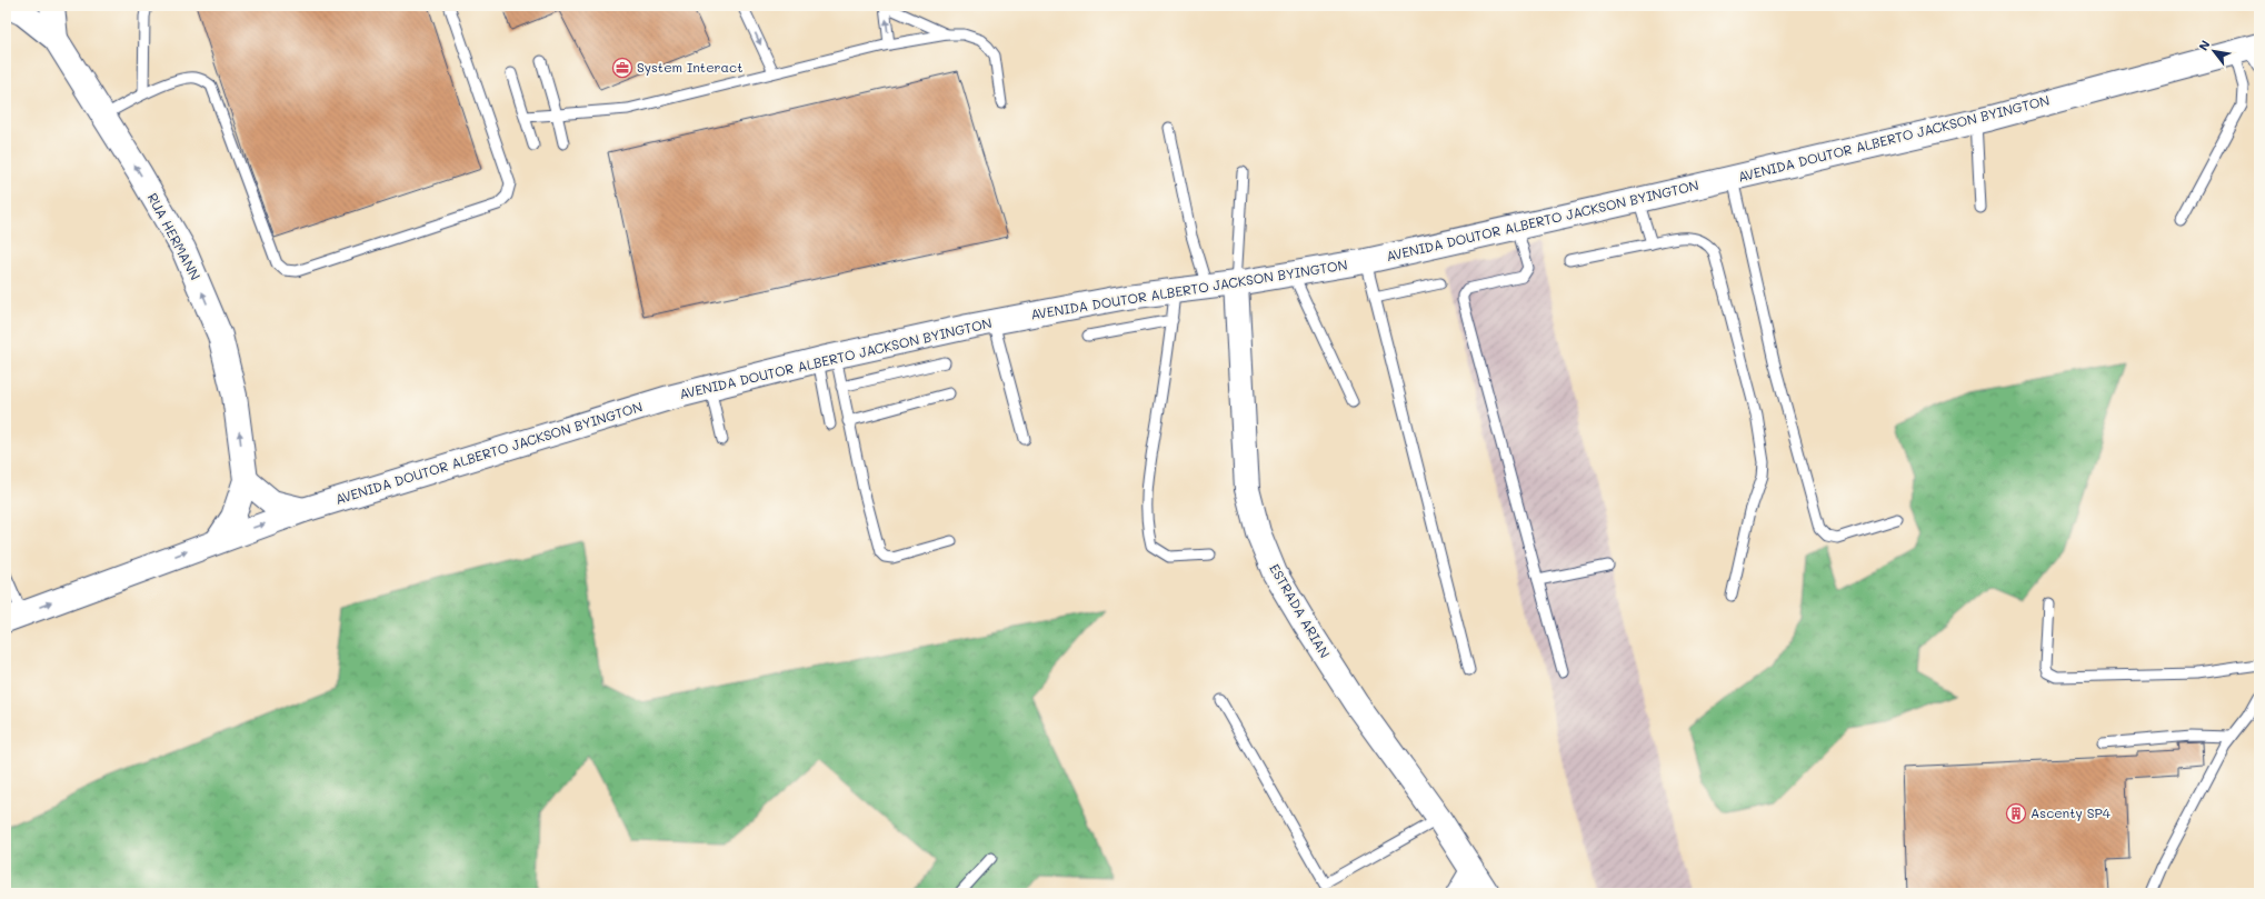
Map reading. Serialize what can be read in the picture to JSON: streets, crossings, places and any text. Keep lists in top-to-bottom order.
{
  "streets": {
    "main road": ["AVENIDA DOUTOR ALBERTO JACKSON BYINGTON", "RUA HERMANN", "ESTRADA ARIAN"]
  },
  "crossings": [
    ["AVENIDA DOUTOR ALBERTO JACKSON BYINGTON", "RUA HERMANN"],
    ["AVENIDA DOUTOR ALBERTO JACKSON BYINGTON", "ESTRADA ARIAN"]
  ],
  "one_way": ["RUA HERMANN"],
  "places": {
    "office": ["System Interact"],
    "building": ["Ascenty SP4"]
  },
  "north": "top left"
}
